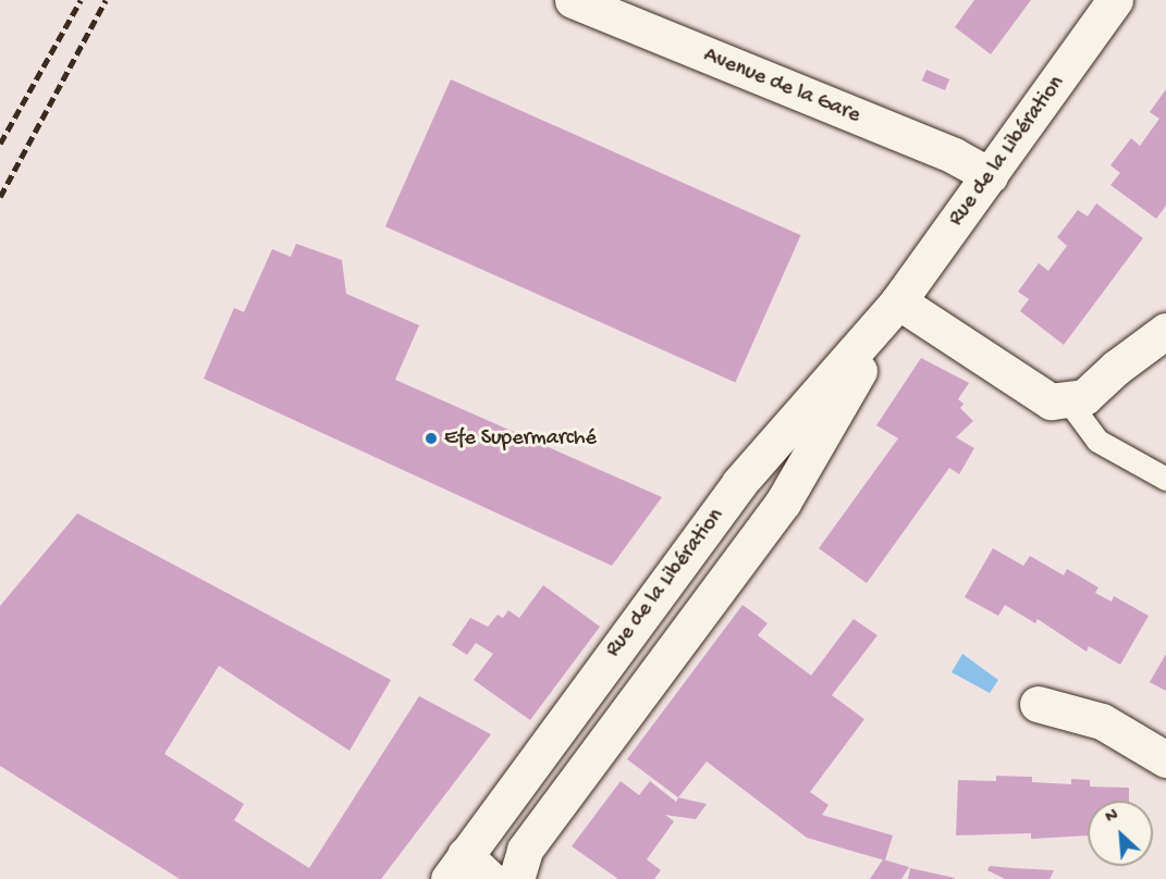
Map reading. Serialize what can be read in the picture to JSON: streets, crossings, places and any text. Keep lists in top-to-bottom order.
{
  "streets": {
    "main road": ["Avenue de la Gare", "Rue de la Libération"]
  },
  "crossings": [
    ["Avenue de la Gare", "Rue de la Libération"]
  ],
  "places": ["Efe Supermarché"],
  "north": "top left"
}
